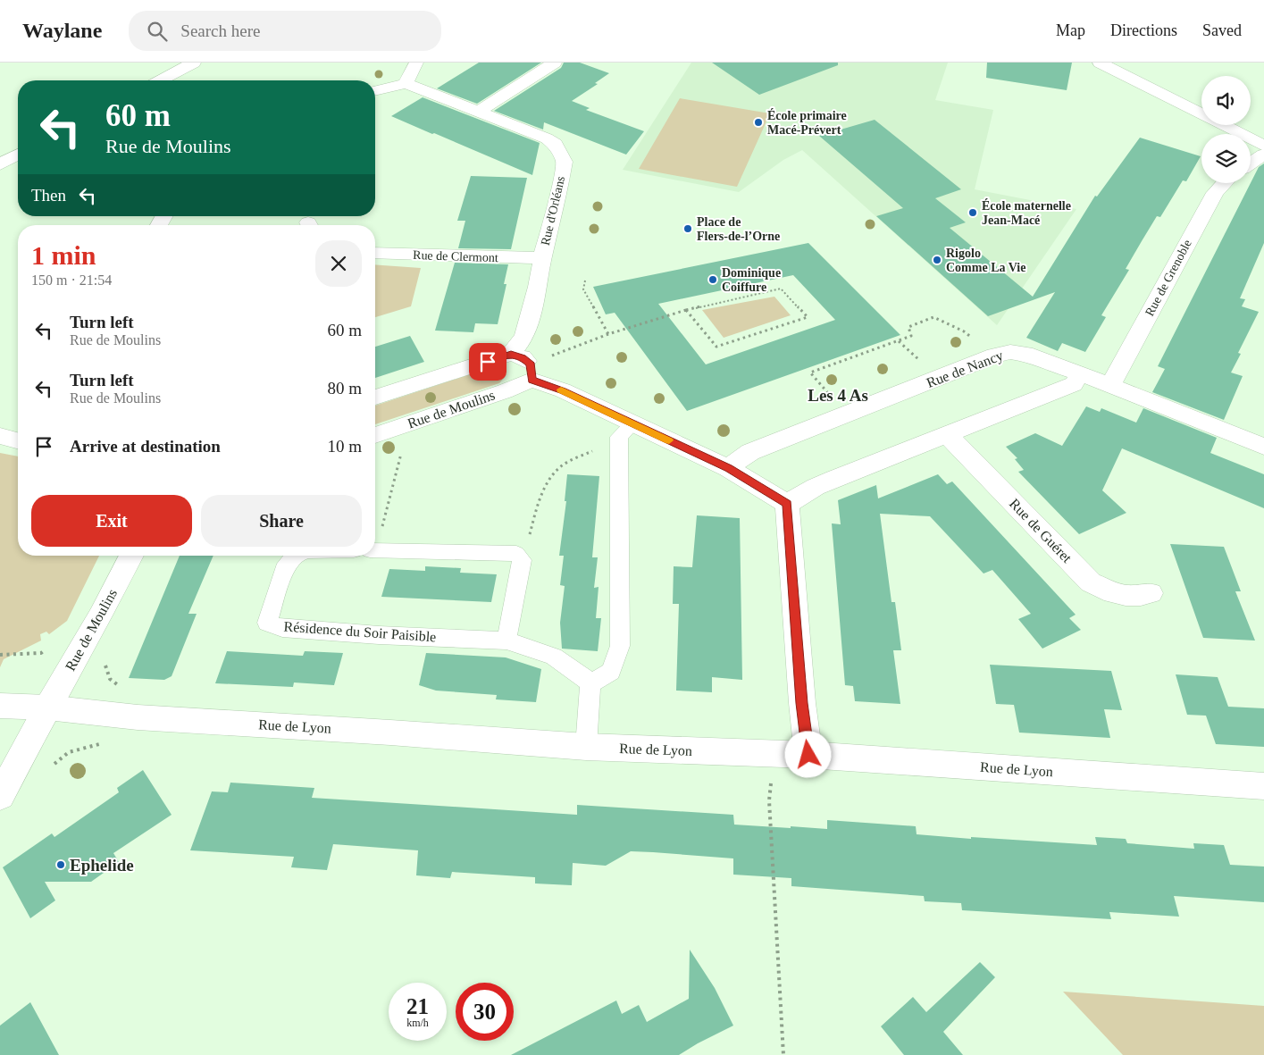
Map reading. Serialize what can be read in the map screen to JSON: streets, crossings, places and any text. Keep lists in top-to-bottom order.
{
  "streets": {
    "street": [
      "Rue d'Orléans",
      "Rue de Clermont",
      "Rue de Grenoble",
      "Rue de Nancy",
      "Rue de Moulins",
      "Rue de Guéret",
      "Rue de Lyon"
    ],
    "lane": ["Résidence du Soir Paisible"]
  },
  "crossings": [
    ["Rue d'Orléans", "Rue de Clermont"],
    ["Rue de Grenoble", "Rue de Nancy"],
    ["Rue de Moulins", "Rue de Lyon"]
  ],
  "districts": ["Les 4 As"],
  "places": [
    "École primaire Macé-Prévert",
    "École maternelle Jean-Macé",
    "Place de Flers-de-l’Orne",
    "Rigolo Comme La Vie",
    "Dominique Coiffure",
    "Ephelide"
  ],
  "page": {
    "header": "Waylane",
    "search": "Search here",
    "nav": ["Map", "Directions", "Saved"],
    "turn": ["60 m", "Rue de Moulins"],
    "then": "Then",
    "heading": ["1 min", "150 m · 21:54"],
    "list": [
      {
        "name": "Turn left",
        "note": "Rue de Moulins",
        "value": "60 m"
      },
      {
        "name": "Turn left",
        "note": "Rue de Moulins",
        "value": "80 m"
      },
      {
        "name": "Arrive at destination",
        "value": "10 m"
      }
    ],
    "buttons": ["Exit", "Share"],
    "speed": "21 km/h",
    "limit": "30"
  }
}
